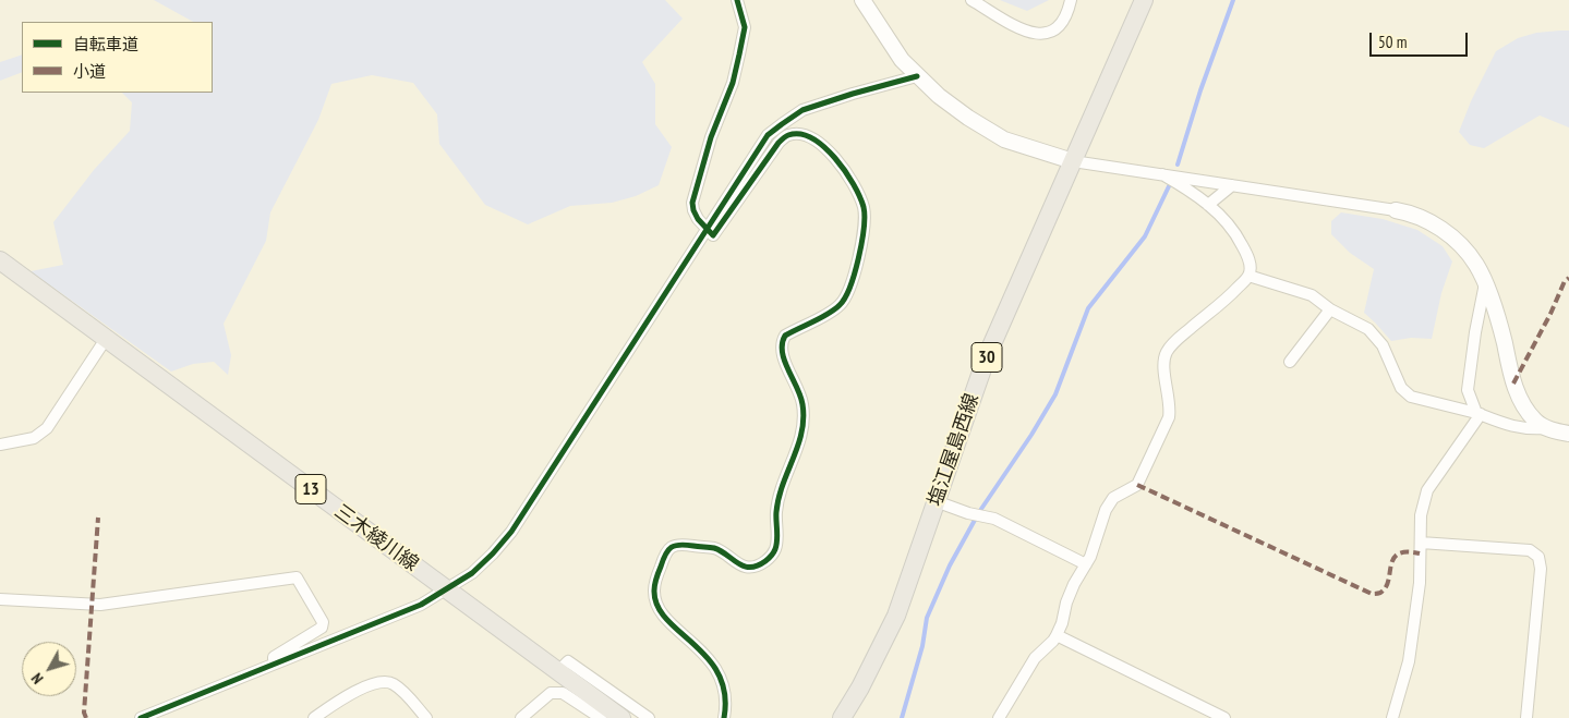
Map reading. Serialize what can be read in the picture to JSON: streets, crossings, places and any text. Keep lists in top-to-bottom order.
{
  "streets": {
    "main road": [
      "30",
      "塩江屋島西線",
      "13",
      "三木綾川線"
    ]
  },
  "legend": ["自転車道", "小道"],
  "scale_bar": "50 m",
  "north": "bottom left"
}
